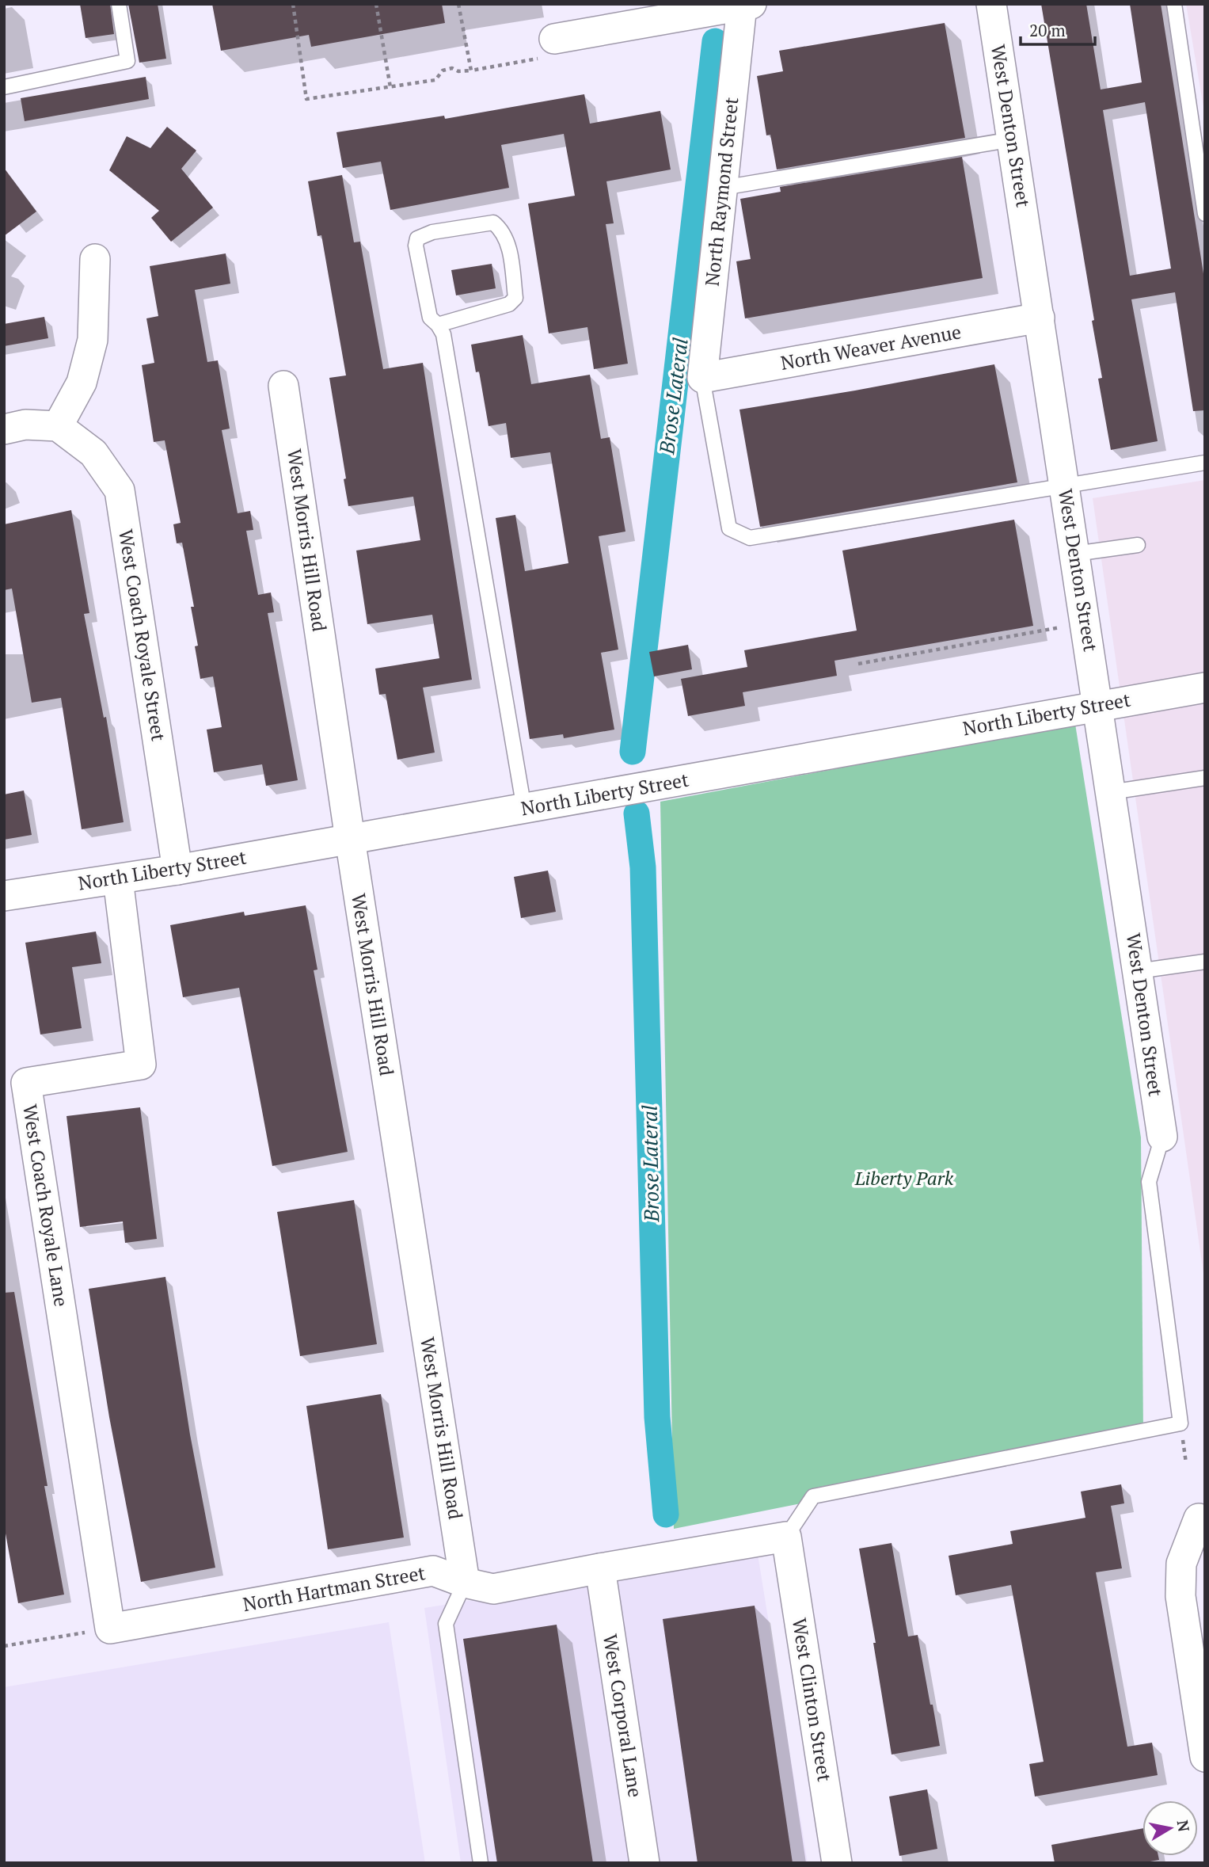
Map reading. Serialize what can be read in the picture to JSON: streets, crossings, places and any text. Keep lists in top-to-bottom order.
{
  "streets": {
    "street": [
      "West Denton Street",
      "North Raymond Street",
      "North Weaver Avenue",
      "West Morris Hill Road",
      "West Coach Royale Street",
      "North Liberty Street",
      "West Coach Royale Lane",
      "North Hartman Street",
      "West Clinton Street",
      "West Corporal Lane"
    ]
  },
  "crossings": [
    ["West Denton Street", "North Weaver Avenue"],
    ["West Denton Street", "North Liberty Street"],
    ["North Raymond Street", "North Weaver Avenue"],
    ["West Morris Hill Road", "North Liberty Street"],
    ["West Morris Hill Road", "North Hartman Street"],
    ["West Coach Royale Street", "North Liberty Street"],
    ["North Liberty Street", "West Coach Royale Lane"],
    ["West Coach Royale Lane", "North Hartman Street"],
    ["North Hartman Street", "West Clinton Street"],
    ["North Hartman Street", "West Corporal Lane"]
  ],
  "water": ["Brose Lateral"],
  "parks": ["Liberty Park"],
  "scale_bar": "20 m",
  "north": "right"
}
